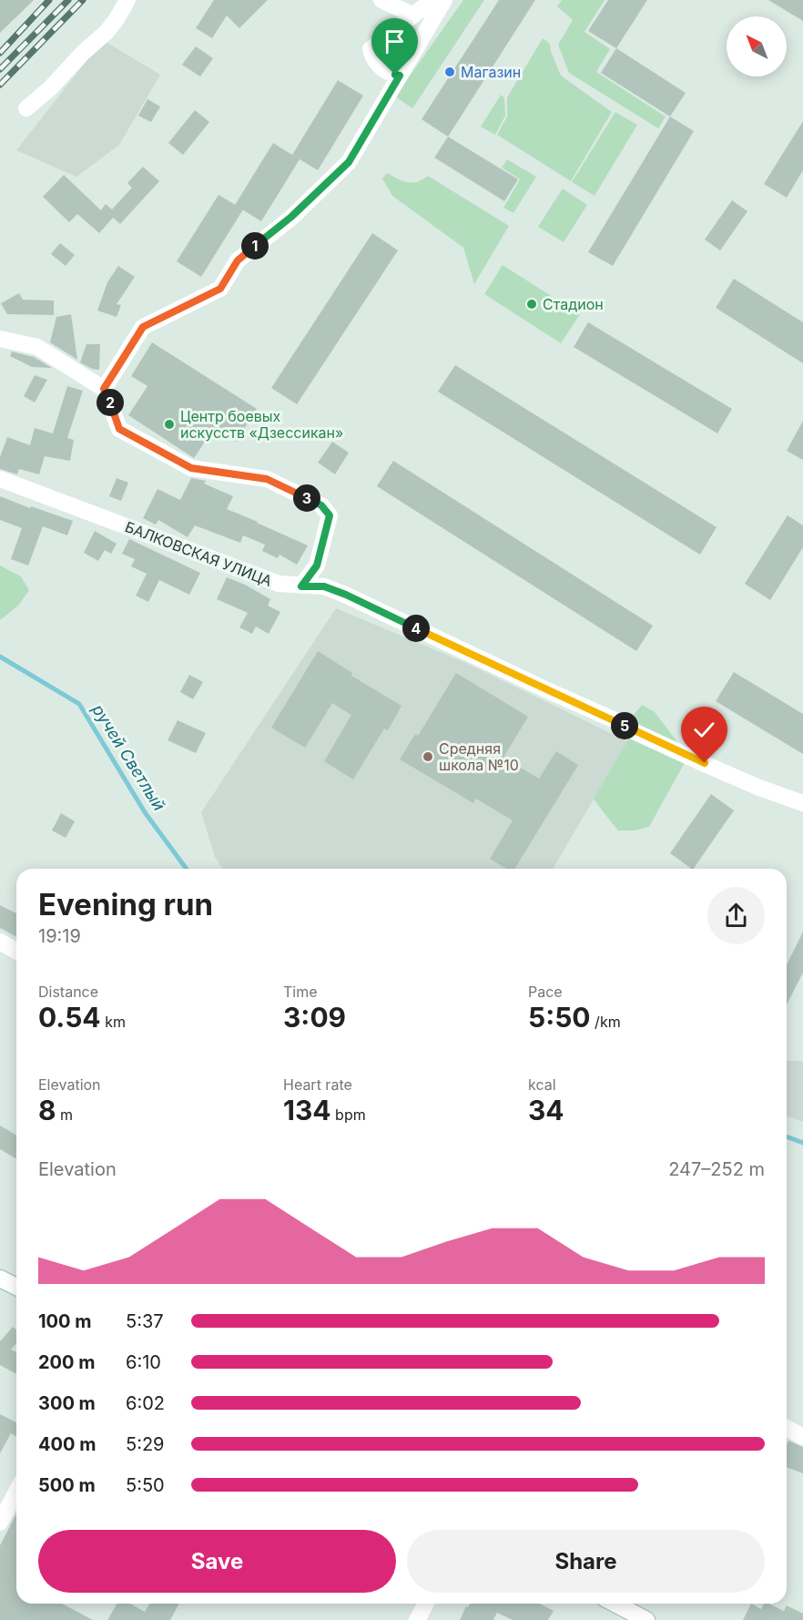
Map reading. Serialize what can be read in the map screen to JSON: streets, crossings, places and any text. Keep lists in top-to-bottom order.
{
  "streets": {
    "street": ["БАЛКОВСКАЯ УЛИЦА"]
  },
  "water": ["ручей Светлый"],
  "places": [
    "Магазин",
    "Стадион",
    "Центр боевых искусств «Дзессикан»",
    "Средняя школа №10"
  ],
  "north": "top left",
  "page": {
    "pins": [
      "1",
      "2",
      "3",
      "4",
      "5"
    ],
    "heading": ["Evening run", "19:19"],
    "stats": [
      ["Distance", "0.54 km"],
      ["Time", "3:09"],
      ["Pace", "5:50 /km"],
      ["Elevation", "8 m"],
      ["Heart rate", "134 bpm"],
      ["kcal", "34"]
    ],
    "chart": ["Elevation", "247–252 m"],
    "list": [
      {
        "name": "100 m",
        "note": "5:37"
      },
      {
        "name": "200 m",
        "note": "6:10"
      },
      {
        "name": "300 m",
        "note": "6:02"
      },
      {
        "name": "400 m",
        "note": "5:29"
      },
      {
        "name": "500 m",
        "note": "5:50"
      }
    ],
    "buttons": ["Save", "Share"]
  }
}
